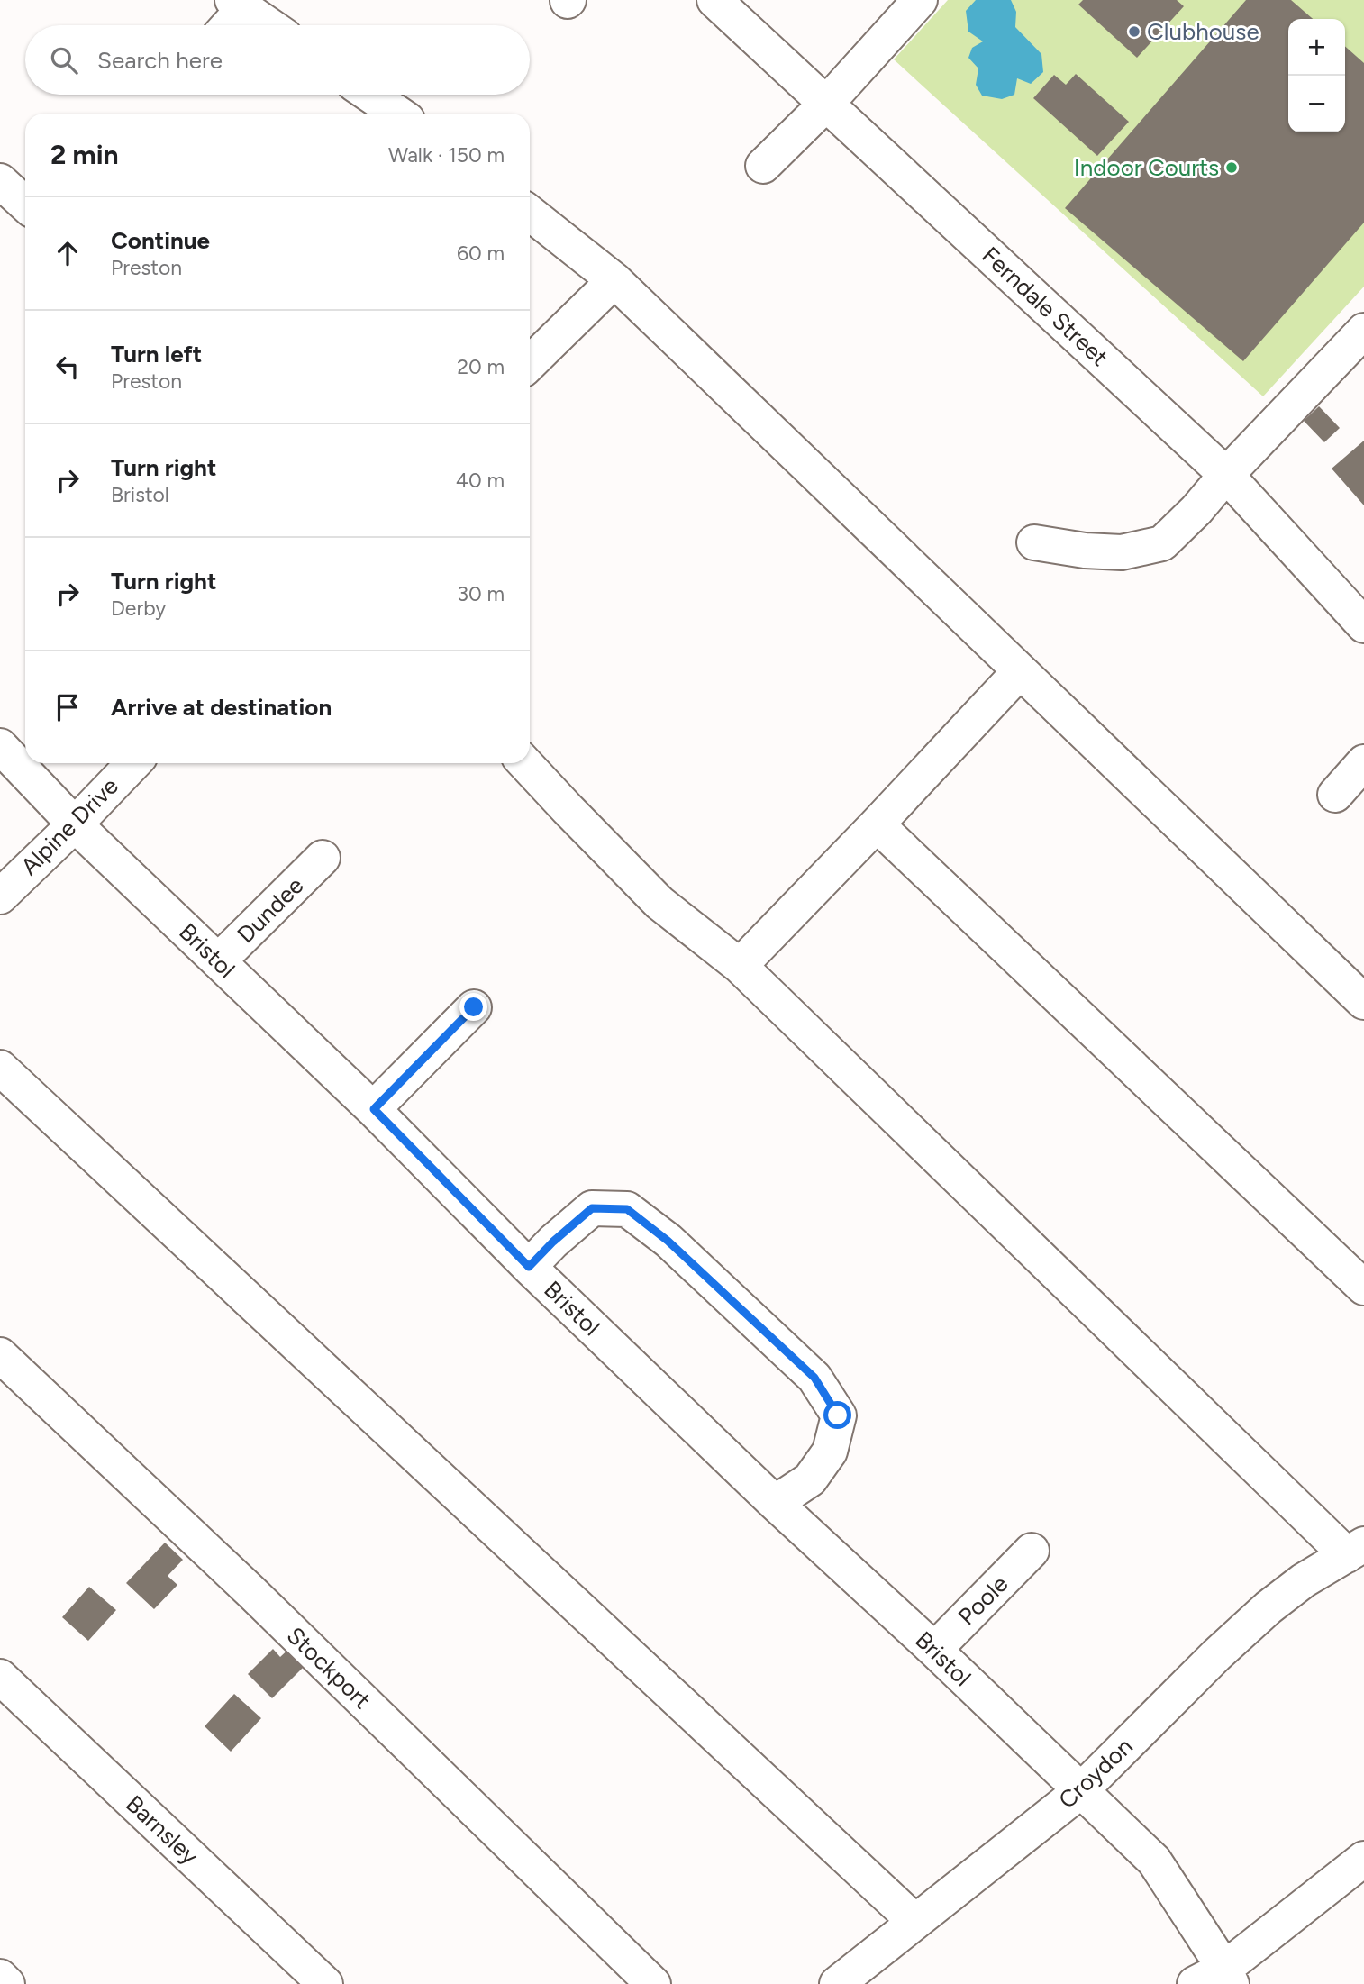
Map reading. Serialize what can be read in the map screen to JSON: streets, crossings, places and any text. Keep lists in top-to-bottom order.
{
  "streets": {
    "street": [
      "Ferndale Street",
      "Alpine Drive",
      "Dundee",
      "Bristol",
      "Poole",
      "Stockport",
      "Croydon",
      "Barnsley"
    ]
  },
  "crossings": [
    ["Alpine Drive", "Bristol"],
    ["Dundee", "Bristol"],
    ["Bristol", "Poole"],
    ["Bristol", "Croydon"]
  ],
  "places": ["Clubhouse", "Indoor Courts"],
  "page": {
    "map_buttons": ["+", "−"],
    "search": "Search here",
    "heading": ["2 min", "Walk · 150 m"],
    "list": [
      ["Continue", "Preston", "60 m"],
      ["Turn left", "Preston", "20 m"],
      ["Turn right", "Bristol", "40 m"],
      ["Turn right", "Derby", "30 m"],
      "Arrive at destination"
    ]
  }
}
